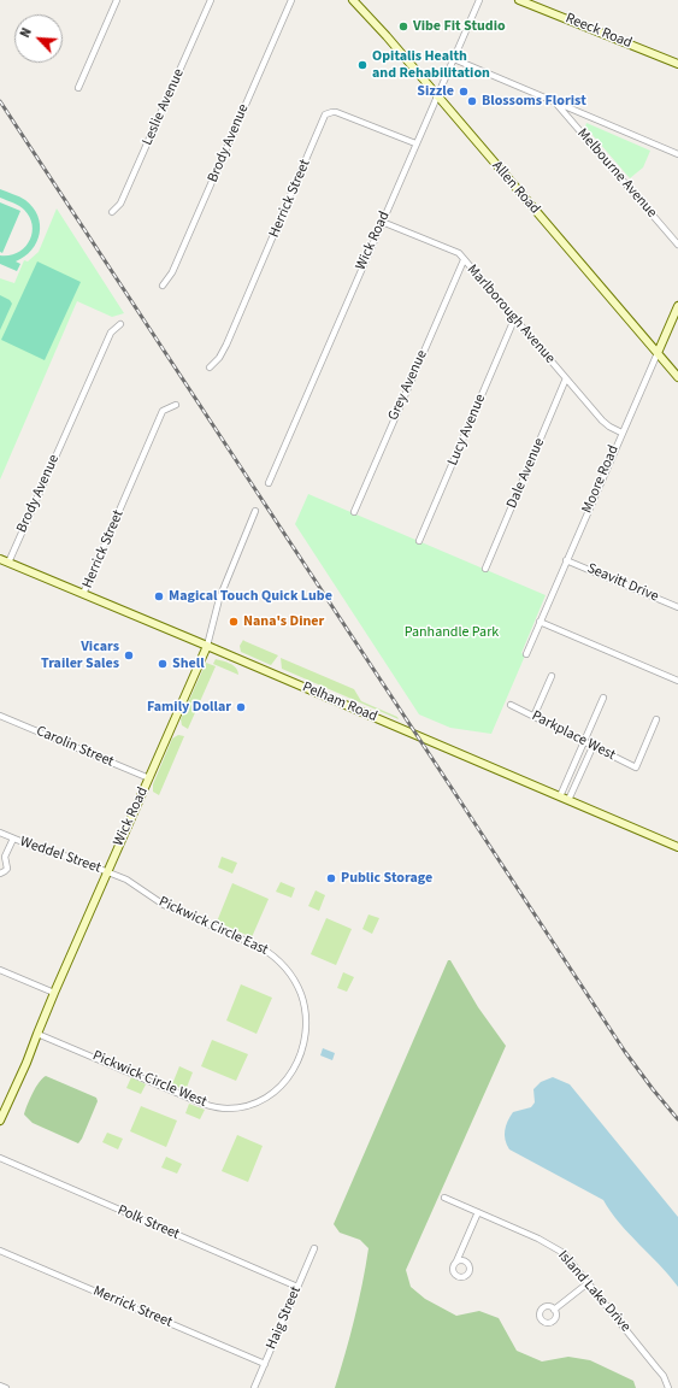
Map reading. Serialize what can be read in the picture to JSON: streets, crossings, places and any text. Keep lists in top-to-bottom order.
{
  "streets": {
    "main road": [
      "Reeck Road",
      "Allen Road",
      "Wick Road",
      "Moore Road",
      "Pelham Road"
    ],
    "street": [
      "Leslie Avenue",
      "Brody Avenue",
      "Melbourne Avenue",
      "Herrick Street",
      "Marlborough Avenue",
      "Grey Avenue",
      "Lucy Avenue",
      "Dale Avenue",
      "Seavitt Drive",
      "Parkplace West",
      "Carolin Street",
      "Weddel Street",
      "Pickwick Circle East",
      "Pickwick Circle West",
      "Polk Street",
      "Island Lake Drive",
      "Merrick Street",
      "Haig Street"
    ]
  },
  "crossings": [
    ["Brody Avenue", "Pelham Road"],
    ["Allen Road", "Wick Road"],
    ["Allen Road", "Moore Road"],
    ["Herrick Street", "Wick Road"],
    ["Herrick Street", "Pelham Road"],
    ["Wick Road", "Marlborough Avenue"],
    ["Wick Road", "Pelham Road"],
    ["Wick Road", "Carolin Street"],
    ["Wick Road", "Weddel Street"],
    ["Wick Road", "Pickwick Circle East"],
    ["Wick Road", "Pickwick Circle West"],
    ["Marlborough Avenue", "Grey Avenue"],
    ["Marlborough Avenue", "Lucy Avenue"],
    ["Marlborough Avenue", "Dale Avenue"],
    ["Marlborough Avenue", "Moore Road"],
    ["Moore Road", "Seavitt Drive"],
    ["Weddel Street", "Pickwick Circle East"],
    ["Pickwick Circle East", "Pickwick Circle West"],
    ["Polk Street", "Haig Street"],
    ["Merrick Street", "Haig Street"]
  ],
  "parks": ["Panhandle Park"],
  "places": [
    "Vibe Fit Studio",
    "Opitalis Health and Rehabilitation",
    "Sizzle",
    "Blossoms Florist",
    "Magical Touch Quick Lube",
    "Nana's Diner",
    "Vicars Trailer Sales",
    "Shell",
    "Family Dollar",
    "Public Storage"
  ],
  "north": "top left"
}
